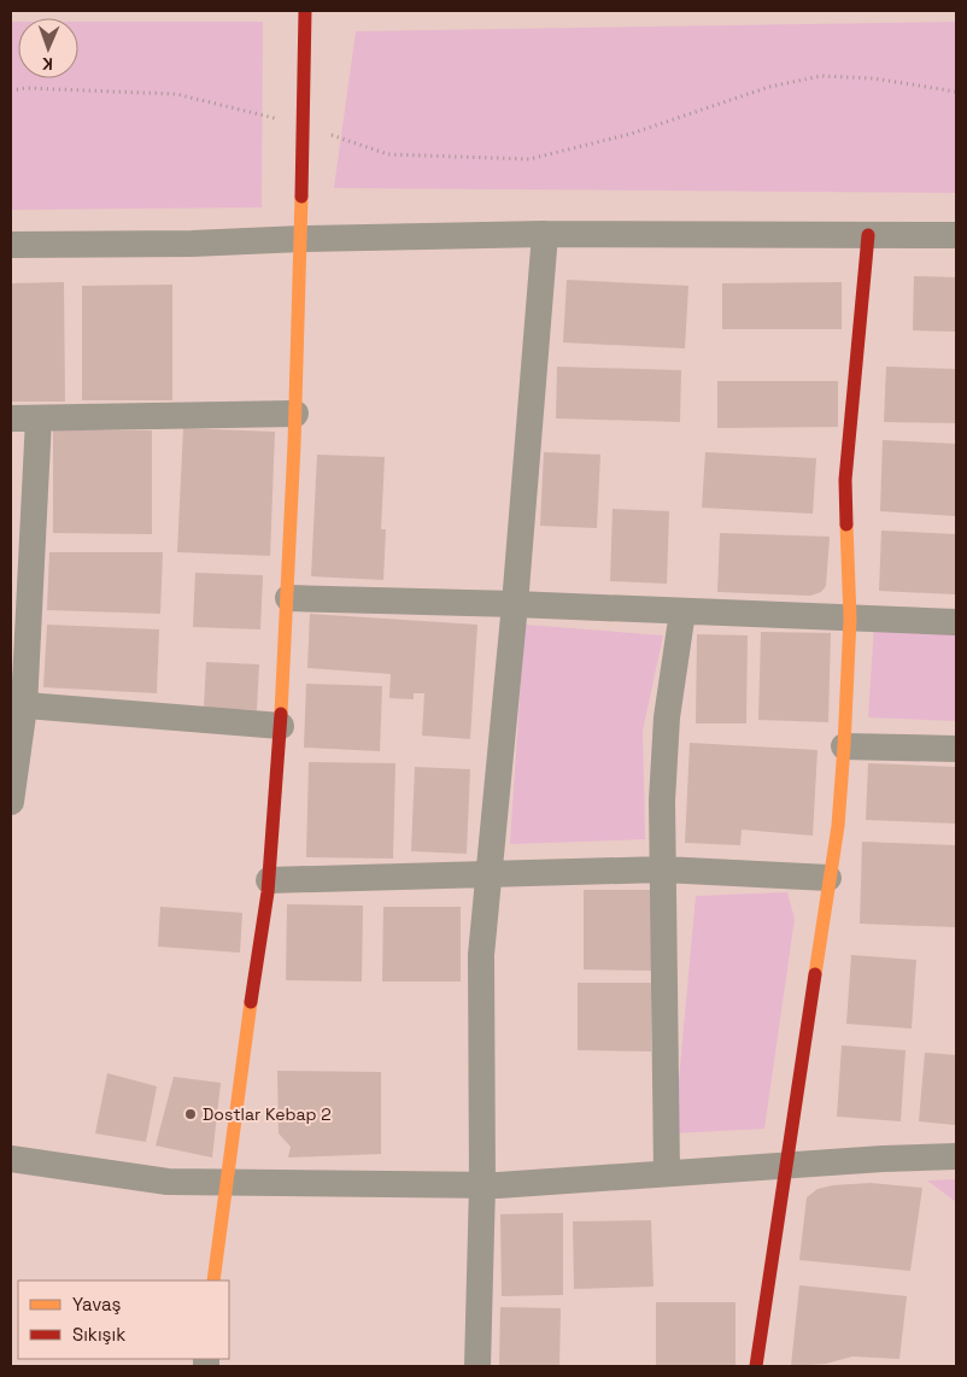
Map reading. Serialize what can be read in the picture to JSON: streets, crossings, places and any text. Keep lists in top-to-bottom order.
{
  "places": ["Dostlar Kebap 2"],
  "legend": ["Yavaş", "Sıkışık"],
  "north": "bottom"
}
